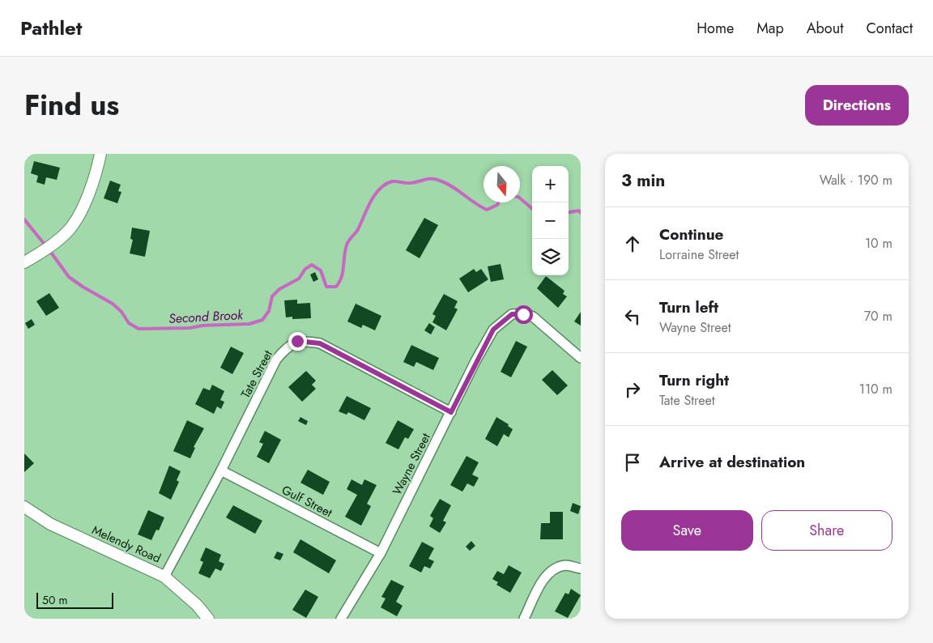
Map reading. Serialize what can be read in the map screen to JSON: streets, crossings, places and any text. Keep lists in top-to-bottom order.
{
  "streets": {
    "street": [
      "Tate Street",
      "Wayne Street",
      "Gulf Street",
      "Melendy Road"
    ]
  },
  "crossings": [
    ["Tate Street", "Wayne Street"],
    ["Tate Street", "Gulf Street"],
    ["Tate Street", "Melendy Road"],
    ["Wayne Street", "Gulf Street"]
  ],
  "water": ["Second Brook"],
  "scale_bar": "50 m",
  "north": "bottom",
  "page": {
    "header": "Pathlet",
    "nav": [
      "Home",
      "Map",
      "About",
      "Contact"
    ],
    "title": "Find us",
    "buttons": [
      "Directions",
      ["Save", "Share"]
    ],
    "heading": ["3 min", "Walk · 190 m"],
    "map_buttons": ["+", "−"],
    "list": [
      ["Continue", "Lorraine Street", "10 m"],
      ["Turn left", "Wayne Street", "70 m"],
      ["Turn right", "Tate Street", "110 m"],
      "Arrive at destination"
    ],
    "scale": "50 m"
  }
}
